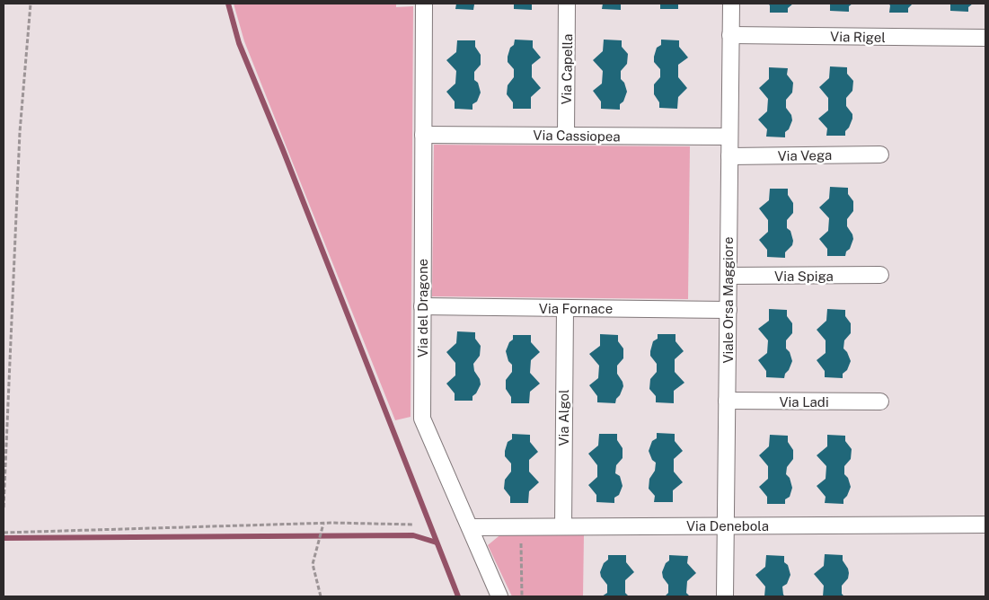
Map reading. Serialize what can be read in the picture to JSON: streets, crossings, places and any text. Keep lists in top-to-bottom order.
{
  "streets": {
    "street": [
      "Via Rigel",
      "Via Capella",
      "Via Cassiopea",
      "Via Vega",
      "Via Spiga",
      "Viale Orsa Maggiore",
      "Via del Dragone",
      "Via Fornace",
      "Via Ladi",
      "Via Algol",
      "Via Denebola"
    ]
  },
  "crossings": [
    ["Via Rigel", "Viale Orsa Maggiore"],
    ["Via Capella", "Via Cassiopea"],
    ["Via Cassiopea", "Viale Orsa Maggiore"],
    ["Via Cassiopea", "Via del Dragone"],
    ["Via Vega", "Viale Orsa Maggiore"],
    ["Via Spiga", "Viale Orsa Maggiore"],
    ["Viale Orsa Maggiore", "Via Fornace"],
    ["Viale Orsa Maggiore", "Via Ladi"],
    ["Viale Orsa Maggiore", "Via Denebola"],
    ["Via del Dragone", "Via Fornace"],
    ["Via del Dragone", "Via Denebola"],
    ["Via Fornace", "Via Algol"],
    ["Via Algol", "Via Denebola"]
  ]
}
